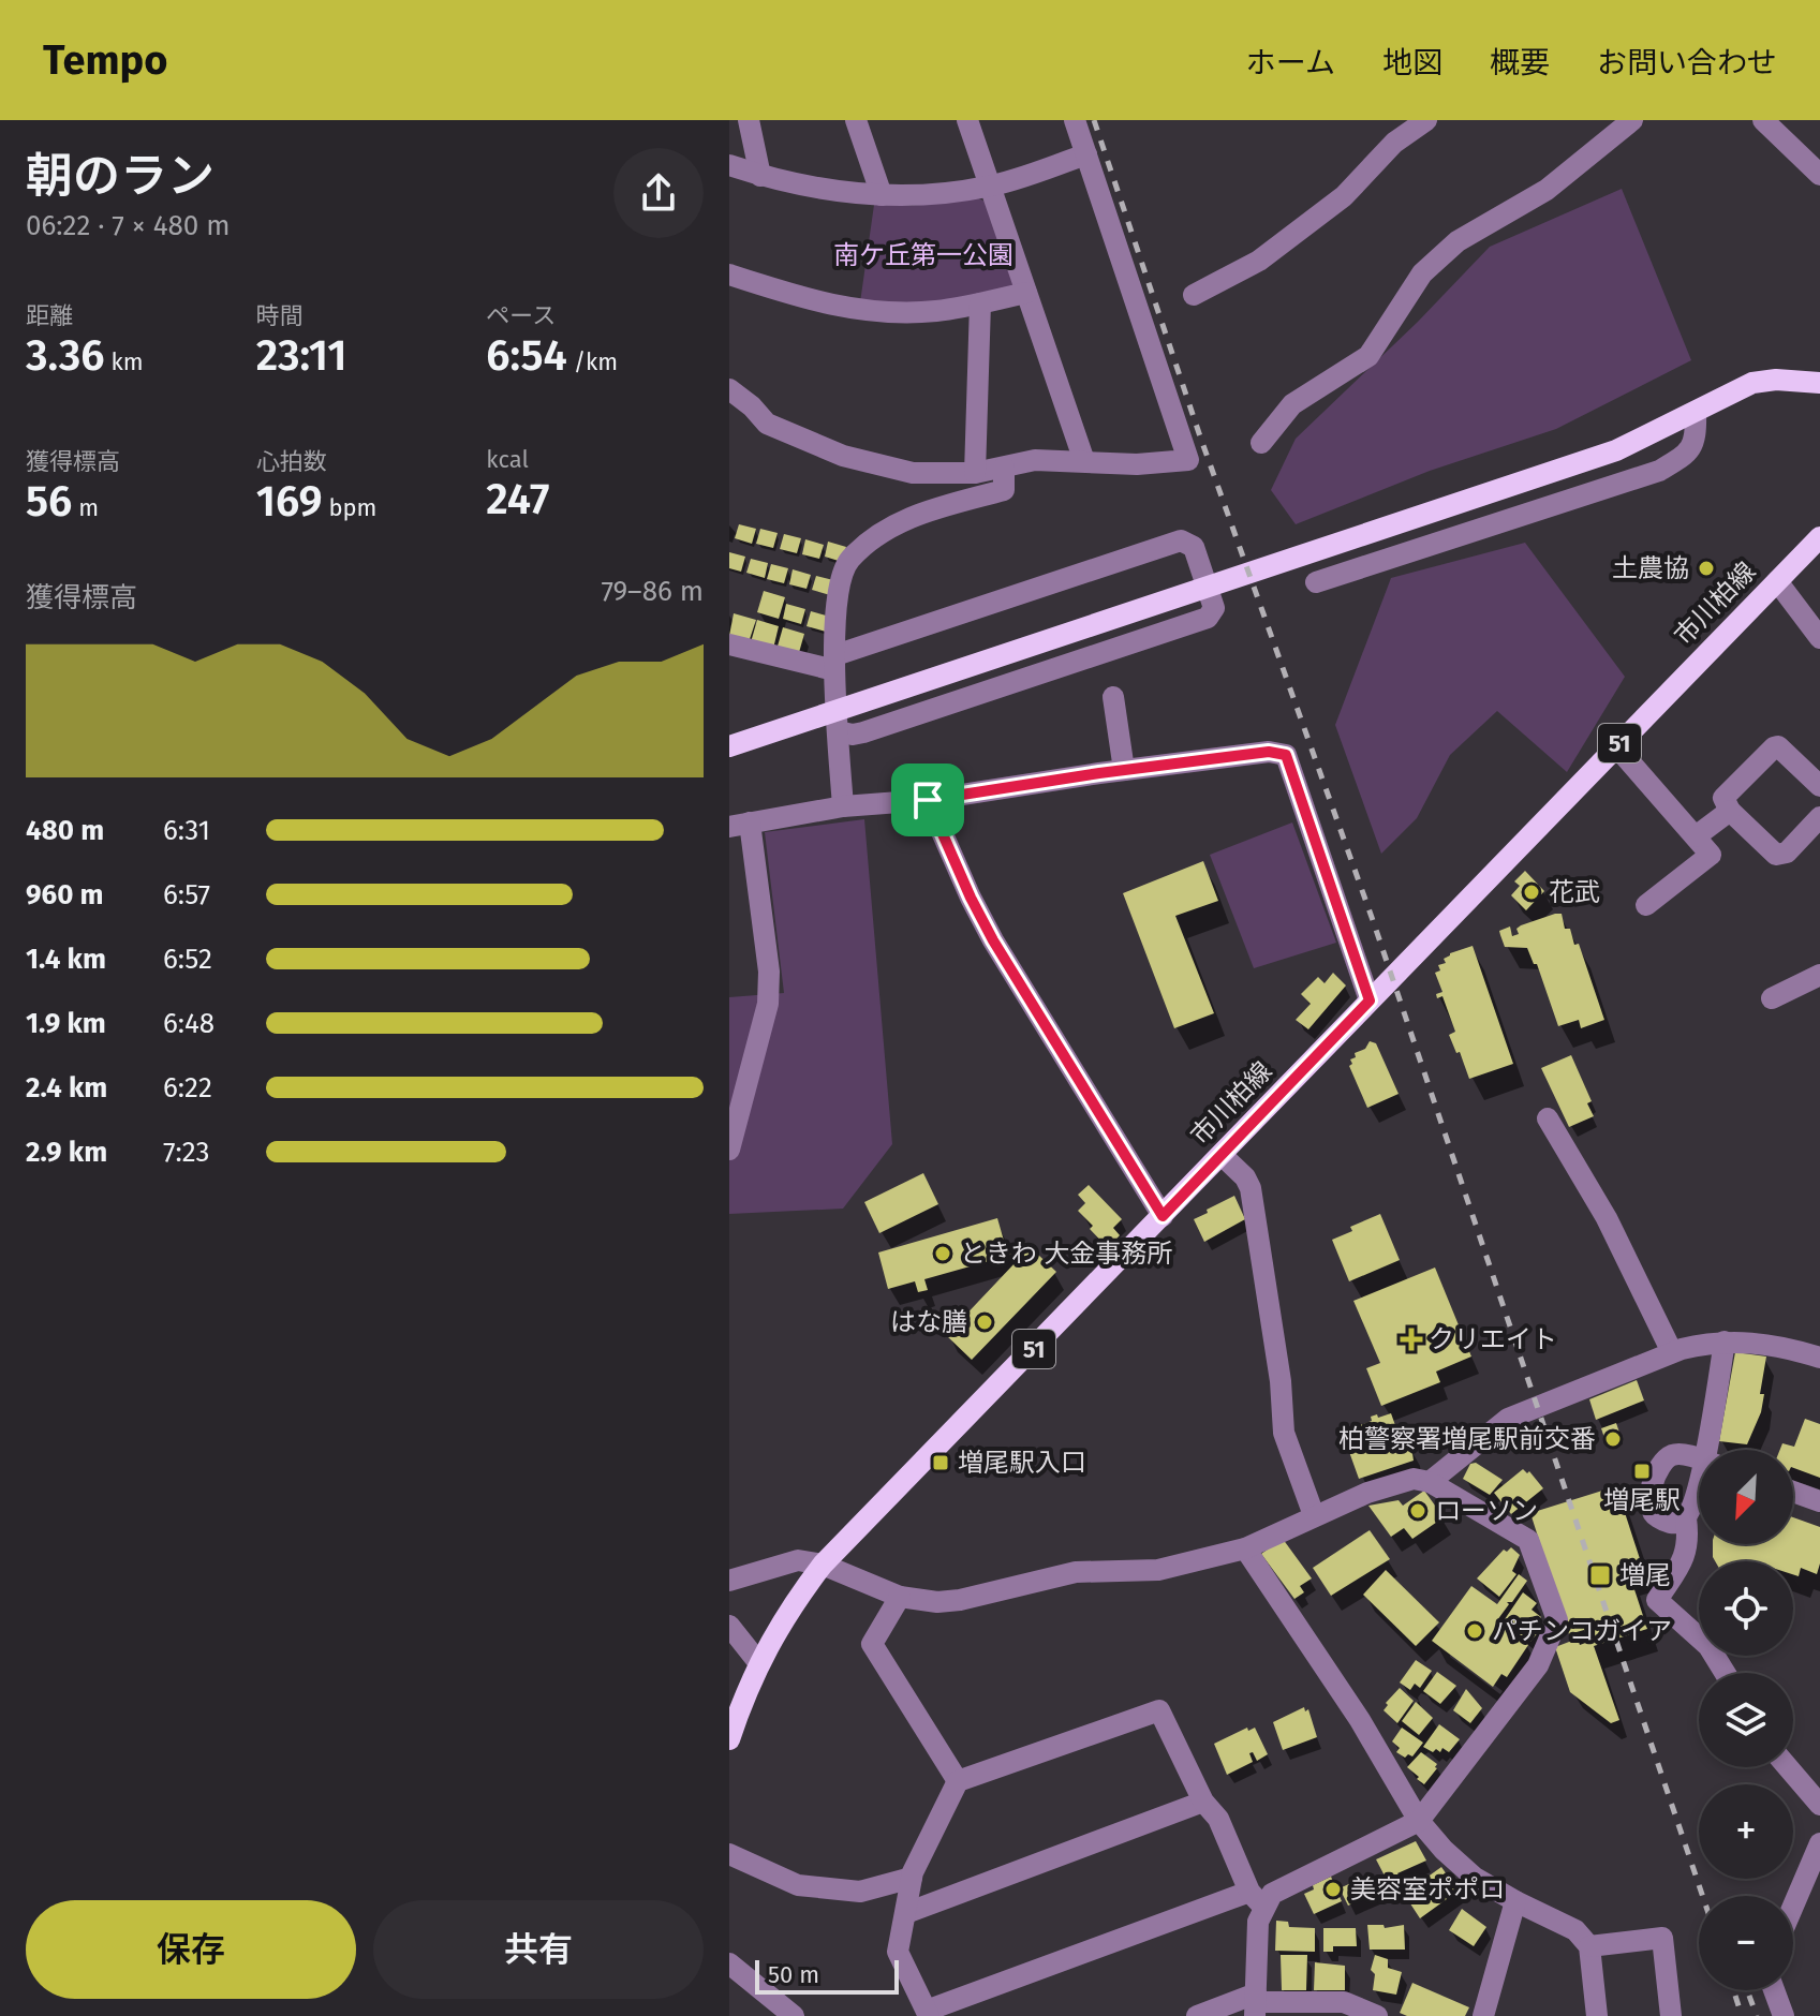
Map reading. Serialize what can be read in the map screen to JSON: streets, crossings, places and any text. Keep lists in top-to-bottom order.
{
  "streets": {
    "main road": ["市川柏線", "51"]
  },
  "parks": ["南ケ丘第一公園"],
  "places": {
    "other": [
      "土農協",
      "花武",
      "ときわ 大金事務所",
      "はな膳",
      "柏警察署増尾駅前交番",
      "ローソン",
      "パチンコガイア",
      "美容室ポポロ"
    ],
    "health": ["クリエイト"],
    "transit": ["増尾駅入口", "増尾駅", "増尾"]
  },
  "scale_bar": "50 m",
  "north": "bottom left",
  "page": {
    "header": "Tempo",
    "nav": [
      "ホーム",
      "地図",
      "概要",
      "お問い合わせ"
    ],
    "heading": ["朝のラン", "06:22 · 7 × 480 m"],
    "stats": [
      ["距離", "3.36 km"],
      ["時間", "23:11"],
      ["ペース", "6:54 /km"],
      ["獲得標高", "56 m"],
      ["心拍数", "169 bpm"],
      ["kcal", "247"]
    ],
    "chart": ["獲得標高", "79–86 m"],
    "list": [
      {
        "name": "480 m",
        "note": "6:31"
      },
      {
        "name": "960 m",
        "note": "6:57"
      },
      {
        "name": "1.4 km",
        "note": "6:52"
      },
      {
        "name": "1.9 km",
        "note": "6:48"
      },
      {
        "name": "2.4 km",
        "note": "6:22"
      },
      {
        "name": "2.9 km",
        "note": "7:23"
      }
    ],
    "map_buttons": ["+", "−"],
    "buttons": ["保存", "共有"],
    "scale": "50 m"
  }
}
